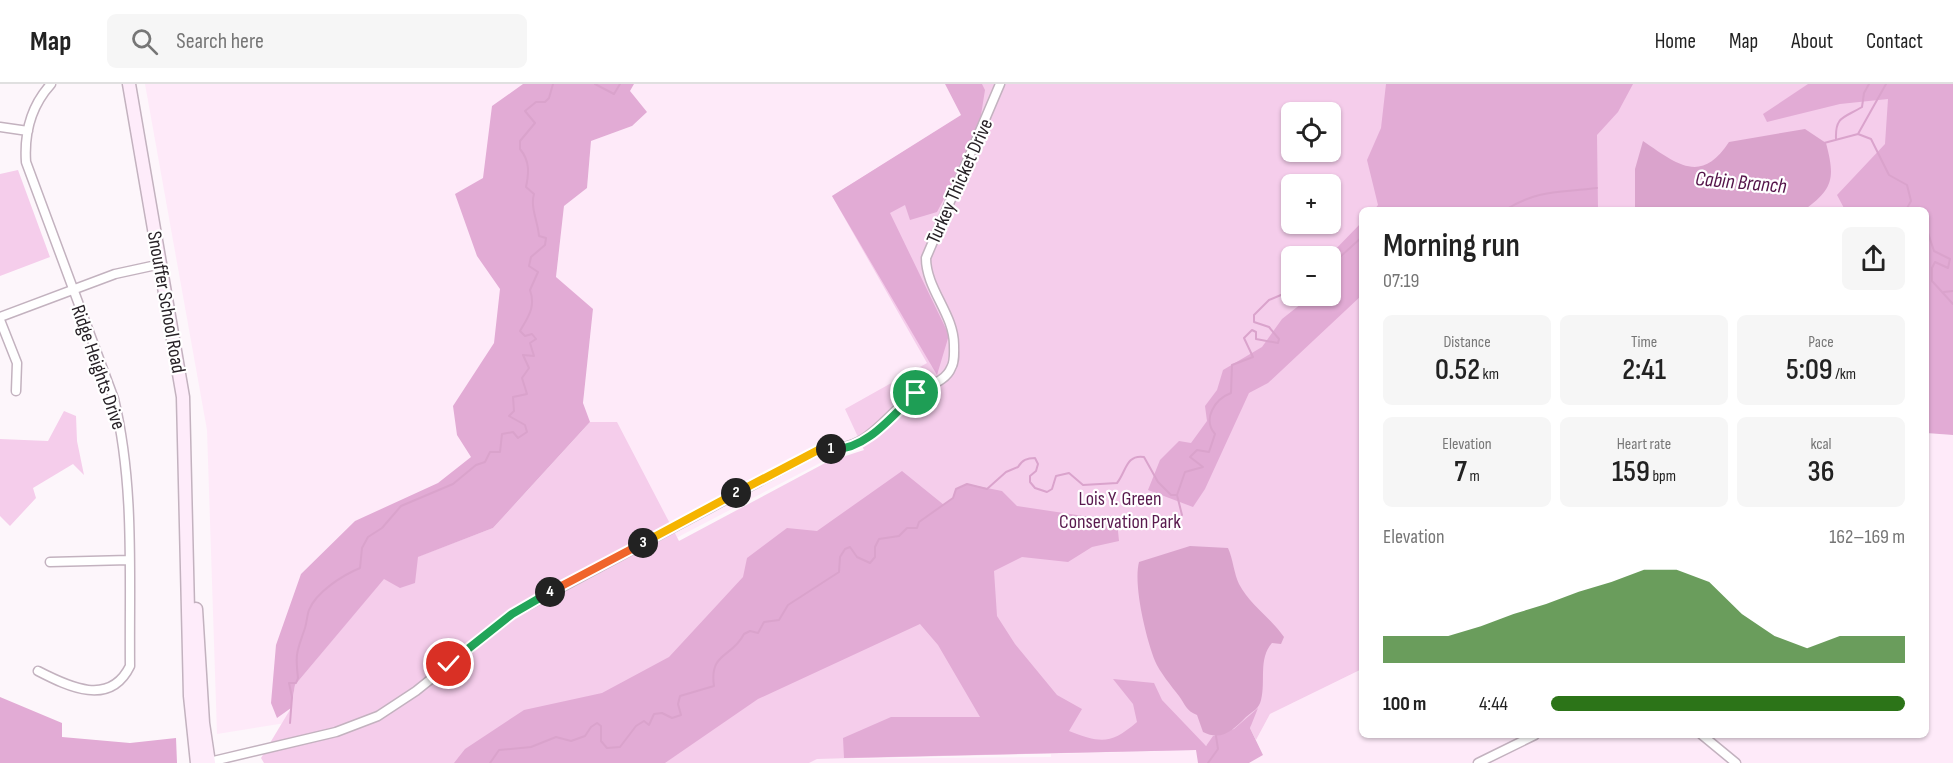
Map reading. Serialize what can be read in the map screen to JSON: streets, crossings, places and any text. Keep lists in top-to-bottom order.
{
  "streets": {
    "main road": ["Snouffer School Road"],
    "street": ["Turkey Thicket Drive", "Ridge Heights Drive"]
  },
  "crossings": [
    ["Turkey Thicket Drive", "Snouffer School Road"]
  ],
  "water": ["Cabin Branch"],
  "parks": ["Lois Y. Green Conservation Park"],
  "page": {
    "header": "Map",
    "search": "Search here",
    "nav": [
      "Home",
      "Map",
      "About",
      "Contact"
    ],
    "map_buttons": ["+", "−"],
    "heading": ["Morning run", "07:19"],
    "stats": [
      ["Distance", "0.52 km"],
      ["Time", "2:41"],
      ["Pace", "5:09 /km"],
      ["Elevation", "7 m"],
      ["Heart rate", "159 bpm"],
      ["kcal", "36"]
    ],
    "pins": [
      "1",
      "2",
      "3",
      "4"
    ],
    "chart": ["Elevation", "162–169 m"],
    "list": [
      {
        "name": "100 m",
        "note": "4:44"
      }
    ]
  }
}
